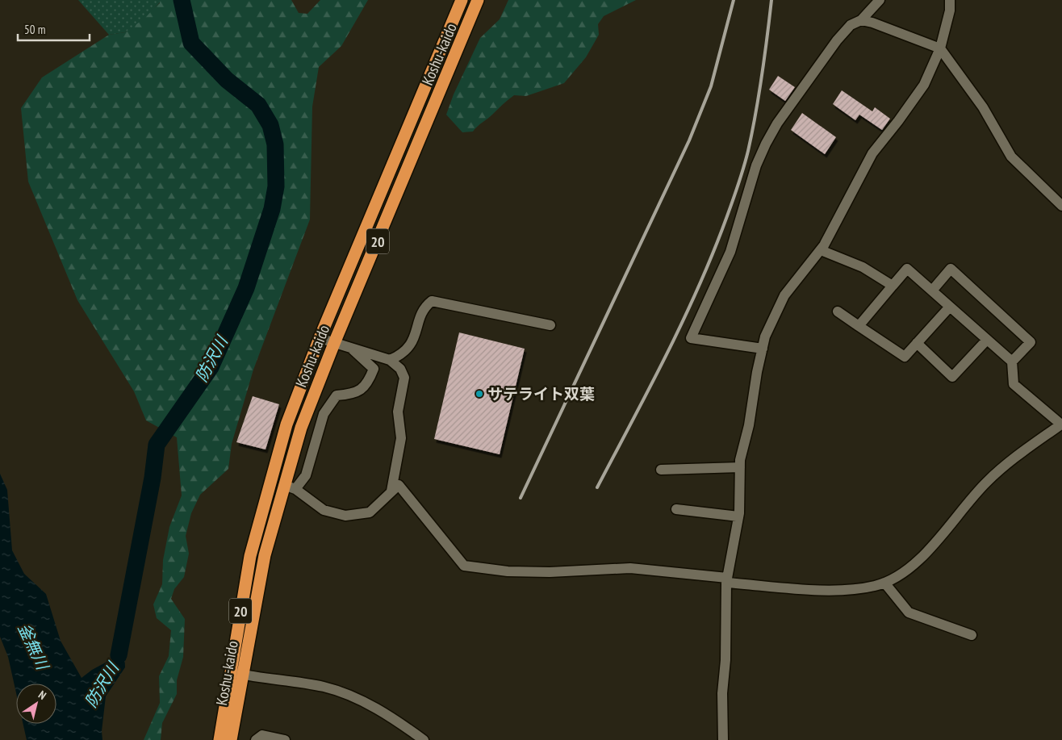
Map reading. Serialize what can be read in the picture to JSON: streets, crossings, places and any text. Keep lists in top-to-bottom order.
{
  "streets": {
    "highway": ["Koshu-kaido", "20"]
  },
  "water": ["防沢川", "釜無川"],
  "places": ["サテライト双葉"],
  "scale_bar": "50 m",
  "north": "top right"
}
